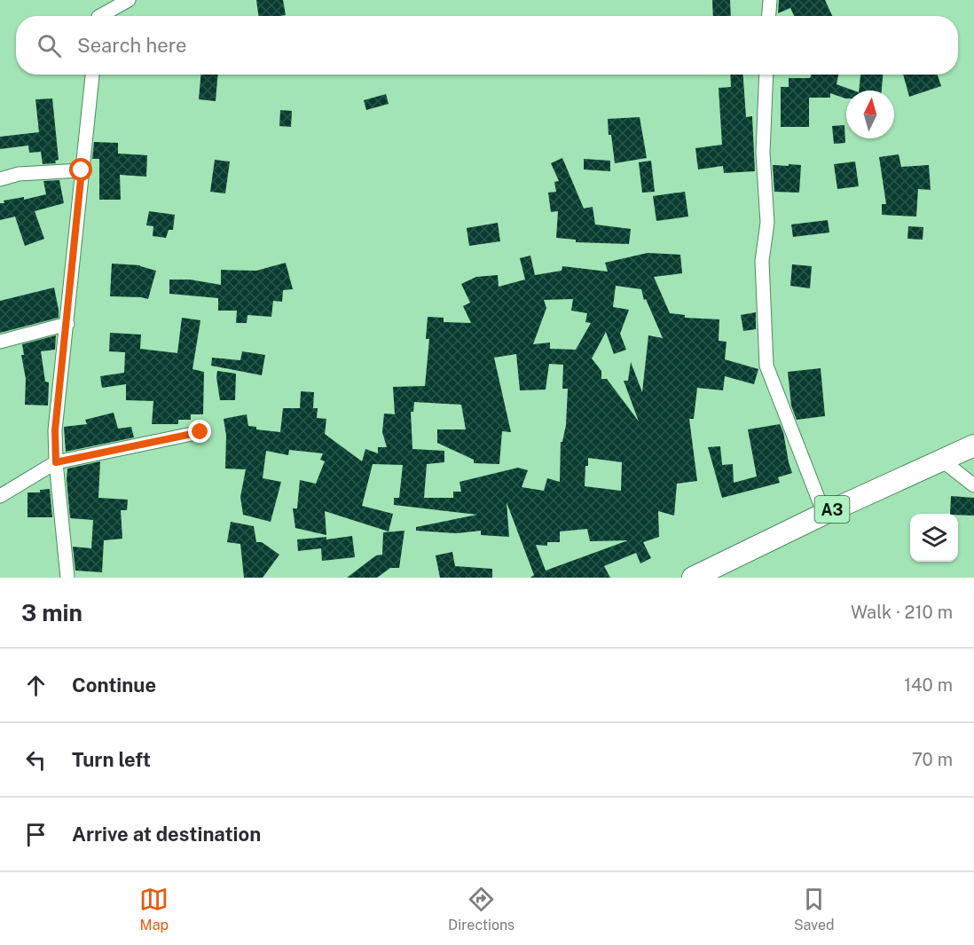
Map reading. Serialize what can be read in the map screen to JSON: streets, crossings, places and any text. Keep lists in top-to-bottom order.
{
  "streets": {
    "highway": ["A3"]
  },
  "north": "top",
  "page": {
    "search": "Search here",
    "heading": ["3 min", "Walk · 210 m"],
    "list": [
      ["Continue", "140 m"],
      ["Turn left", "70 m"],
      "Arrive at destination"
    ],
    "nav": ["Map", "Directions", "Saved"]
  }
}
